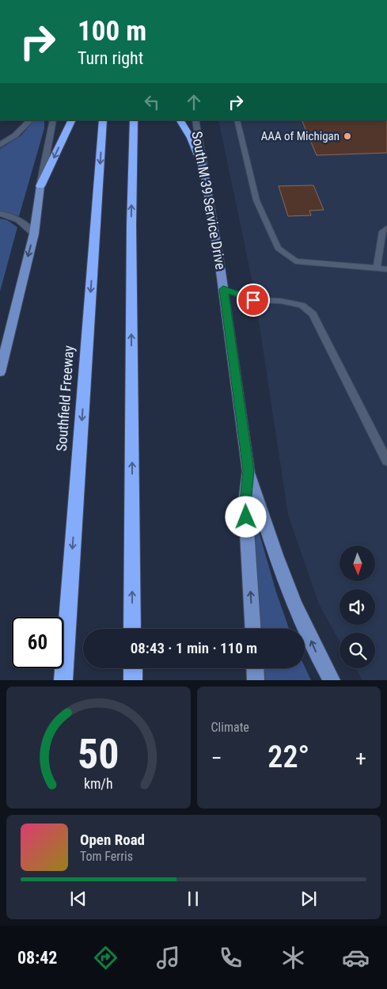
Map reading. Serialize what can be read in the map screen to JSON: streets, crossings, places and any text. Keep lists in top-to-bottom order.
{
  "streets": {
    "highway": ["Southfield Freeway"],
    "main road": ["South M 39 Service Drive"]
  },
  "places": ["AAA of Michigan"],
  "north": "bottom",
  "page": {
    "turn": ["100 m", "Turn right"],
    "limit": "60",
    "trip": "08:43 · 1 min · 110 m",
    "tile": "Climate",
    "heat": ["−", "22°", "+"],
    "song": ["Open Road", "Tom Ferris"],
    "tabs": "08:42",
    "gauge": ["50", "km/h"]
  }
}
